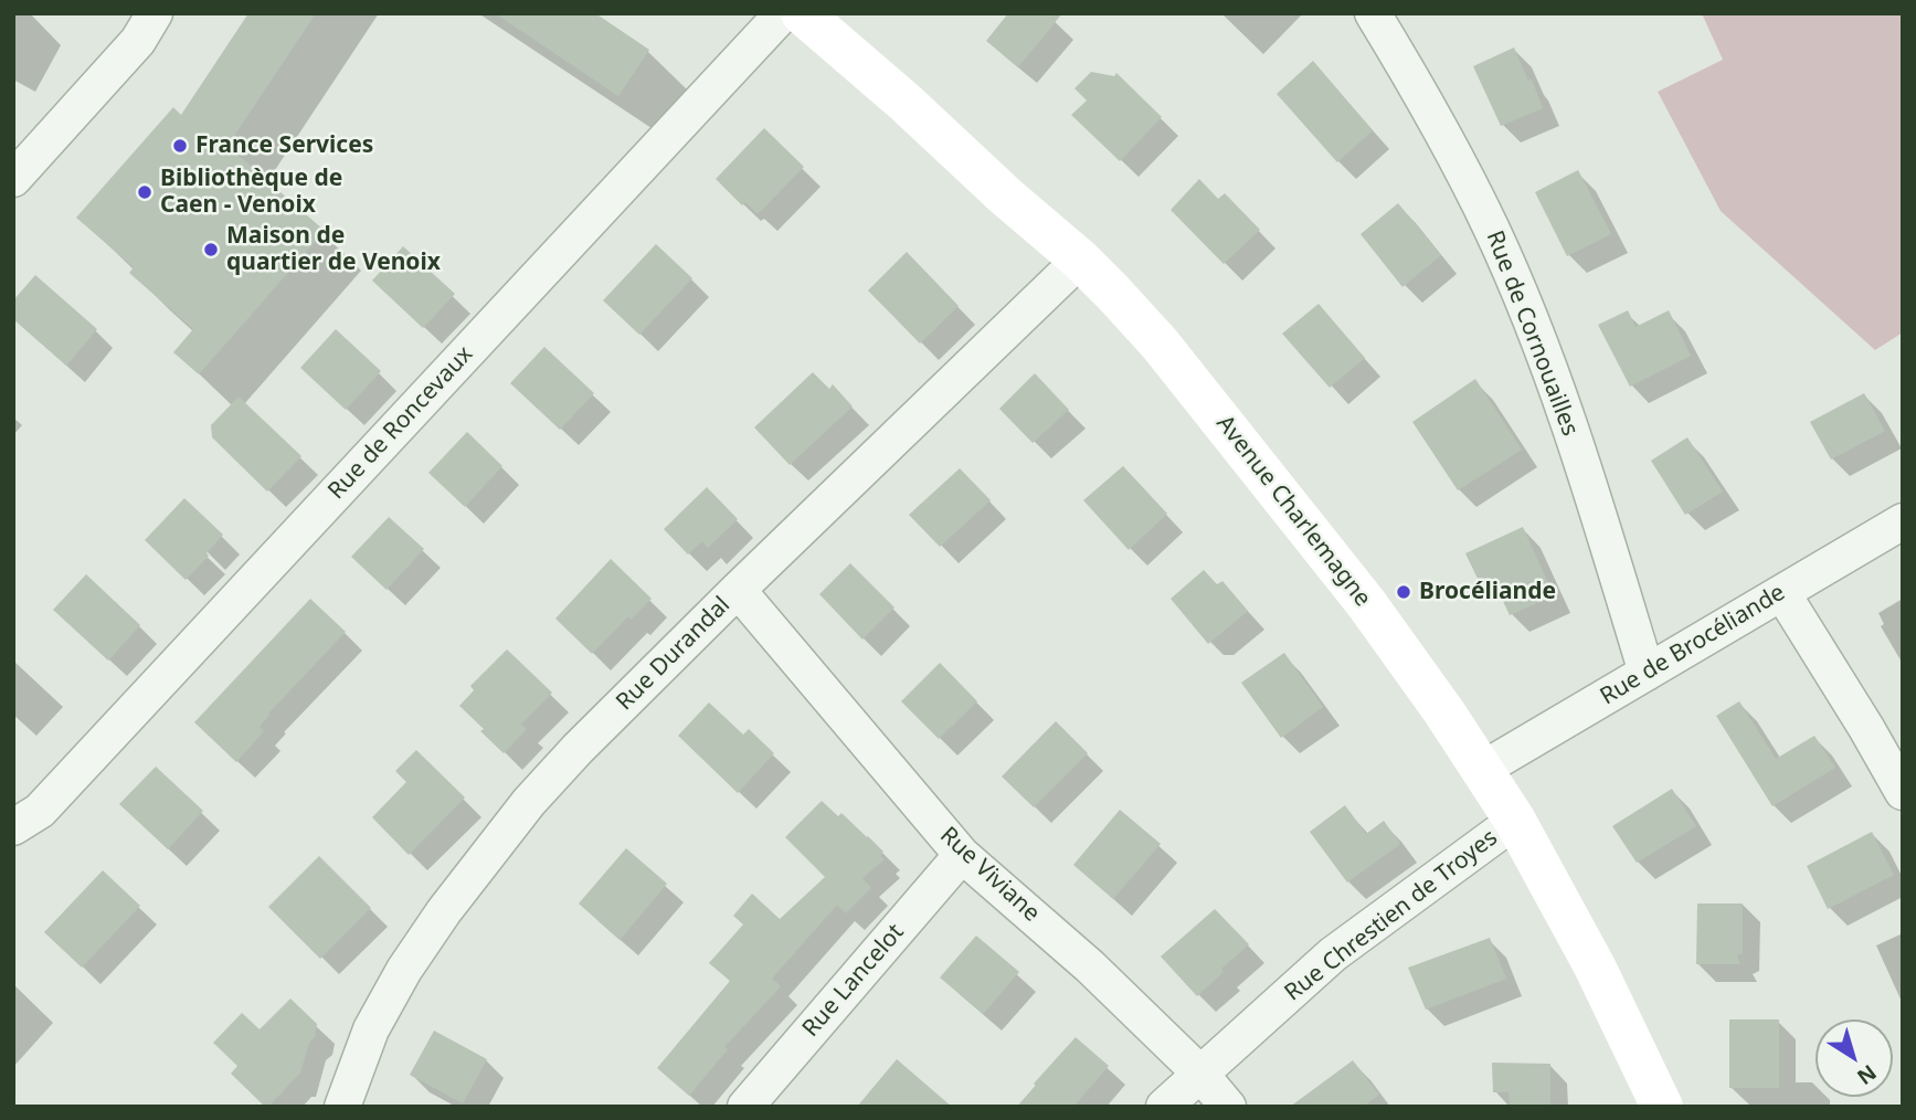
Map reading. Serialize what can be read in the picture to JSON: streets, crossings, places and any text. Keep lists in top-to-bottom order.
{
  "streets": {
    "street": [
      "Rue de Cornouailles",
      "Rue de Roncevaux",
      "Avenue Charlemagne",
      "Rue de Brocéliande",
      "Rue Durandal",
      "Rue Viviane",
      "Rue Chrestien de Troyes",
      "Rue Lancelot"
    ]
  },
  "crossings": [
    ["Rue de Cornouailles", "Rue de Brocéliande"],
    ["Avenue Charlemagne", "Rue de Brocéliande"],
    ["Avenue Charlemagne", "Rue Durandal"],
    ["Avenue Charlemagne", "Rue Chrestien de Troyes"],
    ["Rue Durandal", "Rue Viviane"],
    ["Rue Viviane", "Rue Chrestien de Troyes"],
    ["Rue Viviane", "Rue Lancelot"]
  ],
  "places": [
    "France Services",
    "Bibliothèque de Caen - Venoix",
    "Maison de quartier de Venoix",
    "Brocéliande"
  ],
  "north": "bottom right"
}
